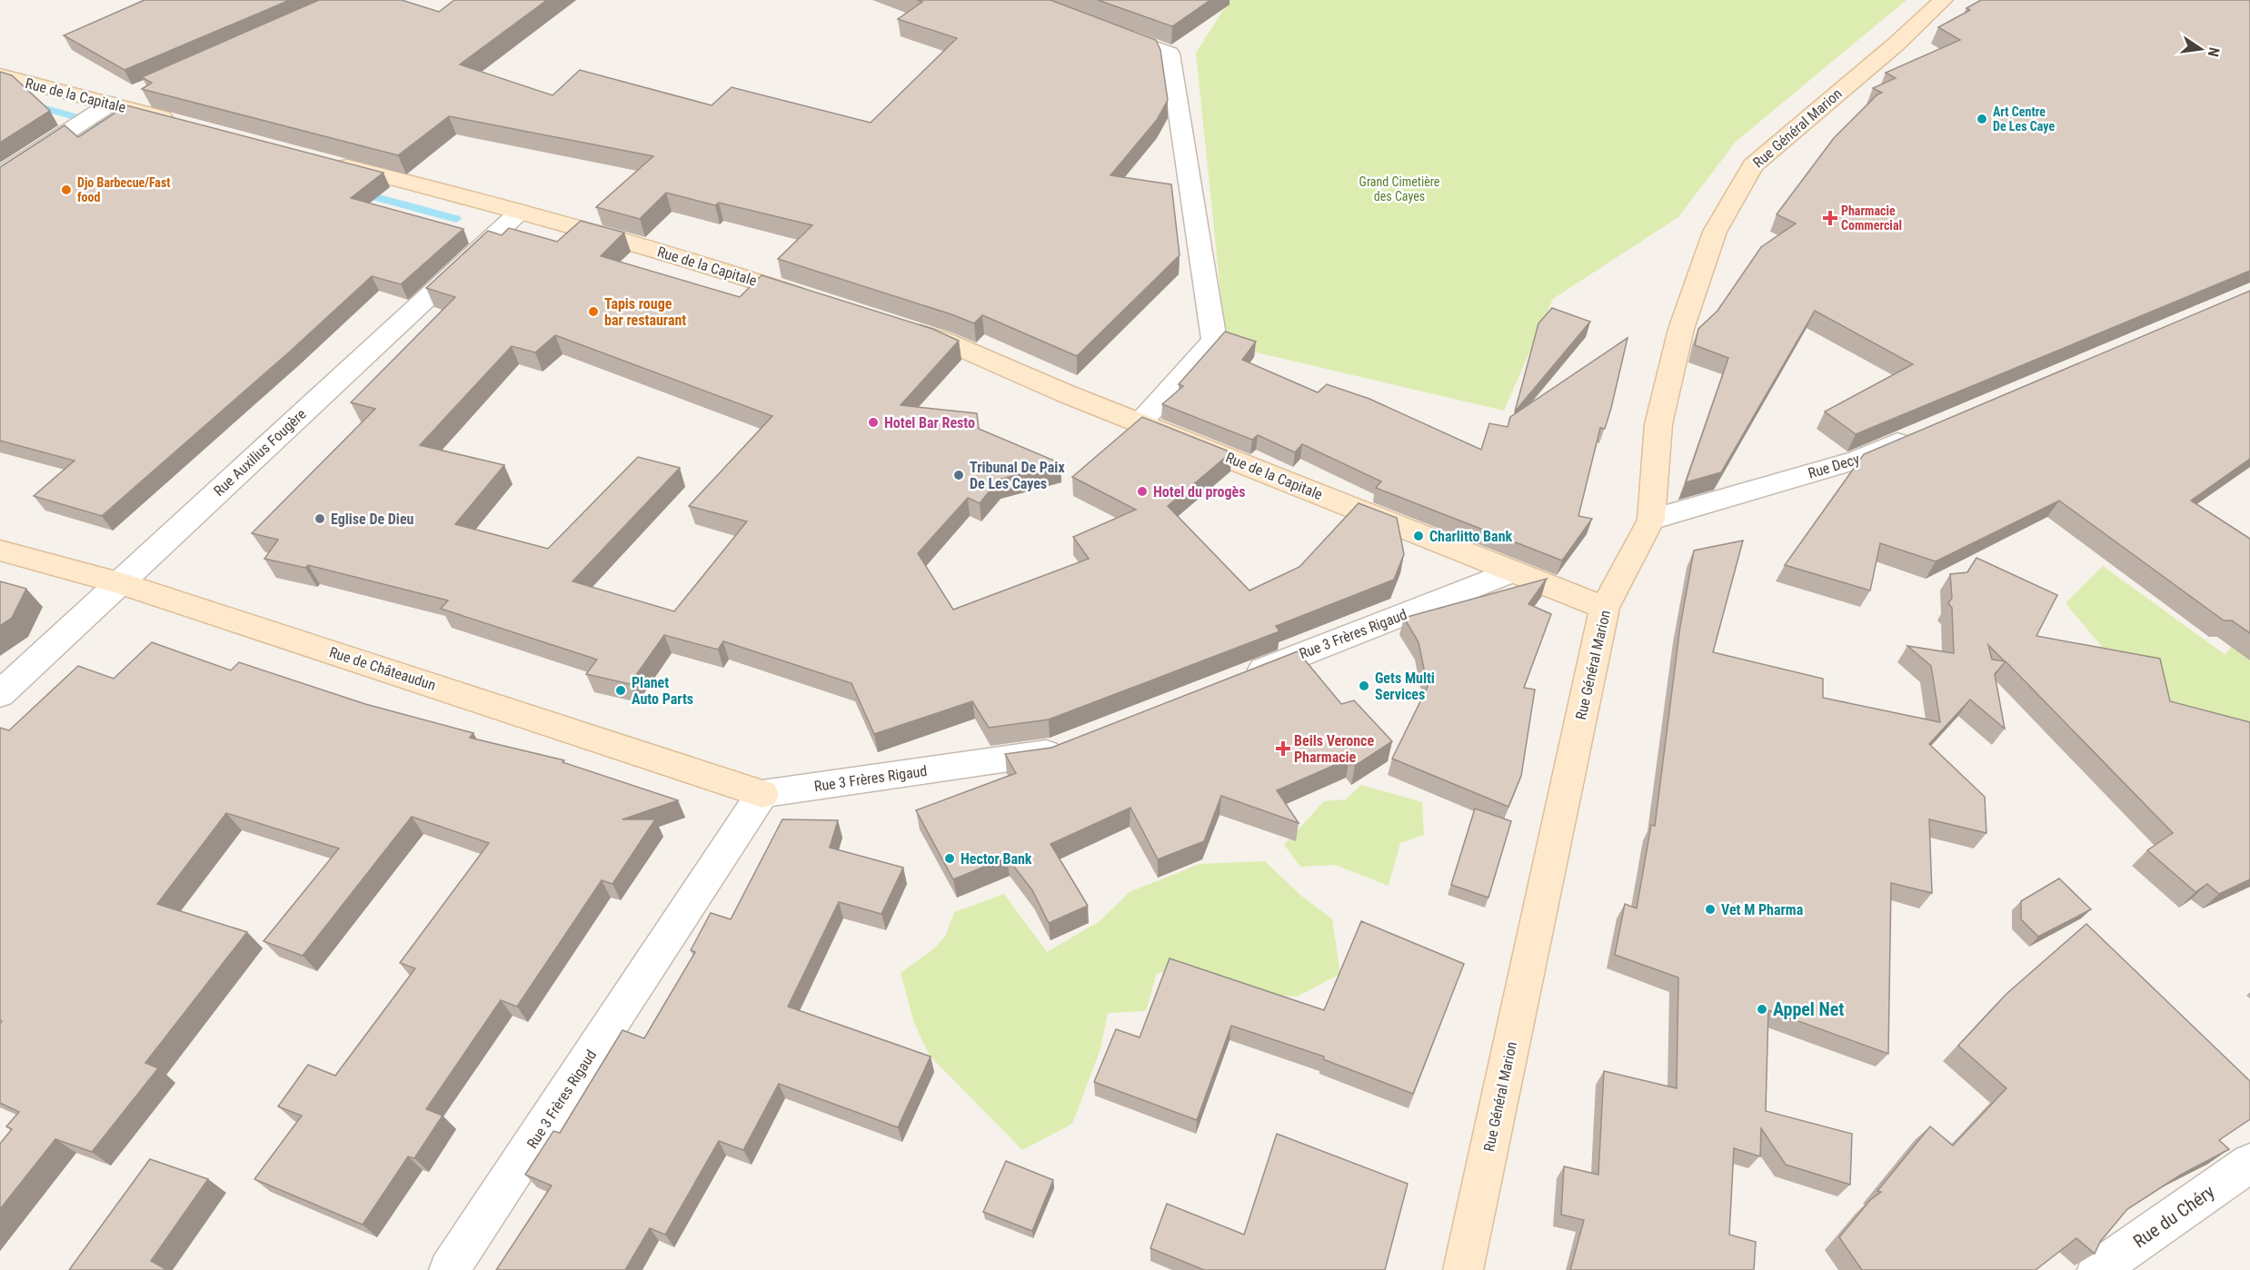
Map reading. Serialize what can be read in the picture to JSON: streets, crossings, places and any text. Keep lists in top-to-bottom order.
{
  "streets": {
    "street": [
      "Rue de la Capitale",
      "Rue Général Marion",
      "Rue Auxilius Fougère",
      "Rue Decy",
      "Rue 3 Frères Rigaud",
      "Rue de Châteaudun",
      "Rue du Chéry"
    ]
  },
  "crossings": [
    ["Rue de la Capitale", "Rue Général Marion"],
    ["Rue de la Capitale", "Rue Auxilius Fougère"],
    ["Rue de la Capitale", "Rue 3 Frères Rigaud"],
    ["Rue Général Marion", "Rue Decy"],
    ["Rue Auxilius Fougère", "Rue de Châteaudun"],
    ["Rue 3 Frères Rigaud", "Rue de Châteaudun"]
  ],
  "parks": ["Grand Cimetière des Cayes"],
  "places": {
    "other": [
      "Art Centre De Les Caye",
      "Djo Barbecue/Fast food",
      "Tapis rouge bar restaurant",
      "Hotel Bar Resto",
      "Tribunal De Paix De Les Cayes",
      "Hotel du progès",
      "Eglise De Dieu",
      "Charlitto Bank",
      "Gets Multi Services",
      "Planet Auto Parts",
      "Hector Bank",
      "Vet M Pharma",
      "Appel Net"
    ],
    "health": ["Pharmacie Commercial", "Beils Veronce Pharmacie"]
  },
  "north": "right"
}
